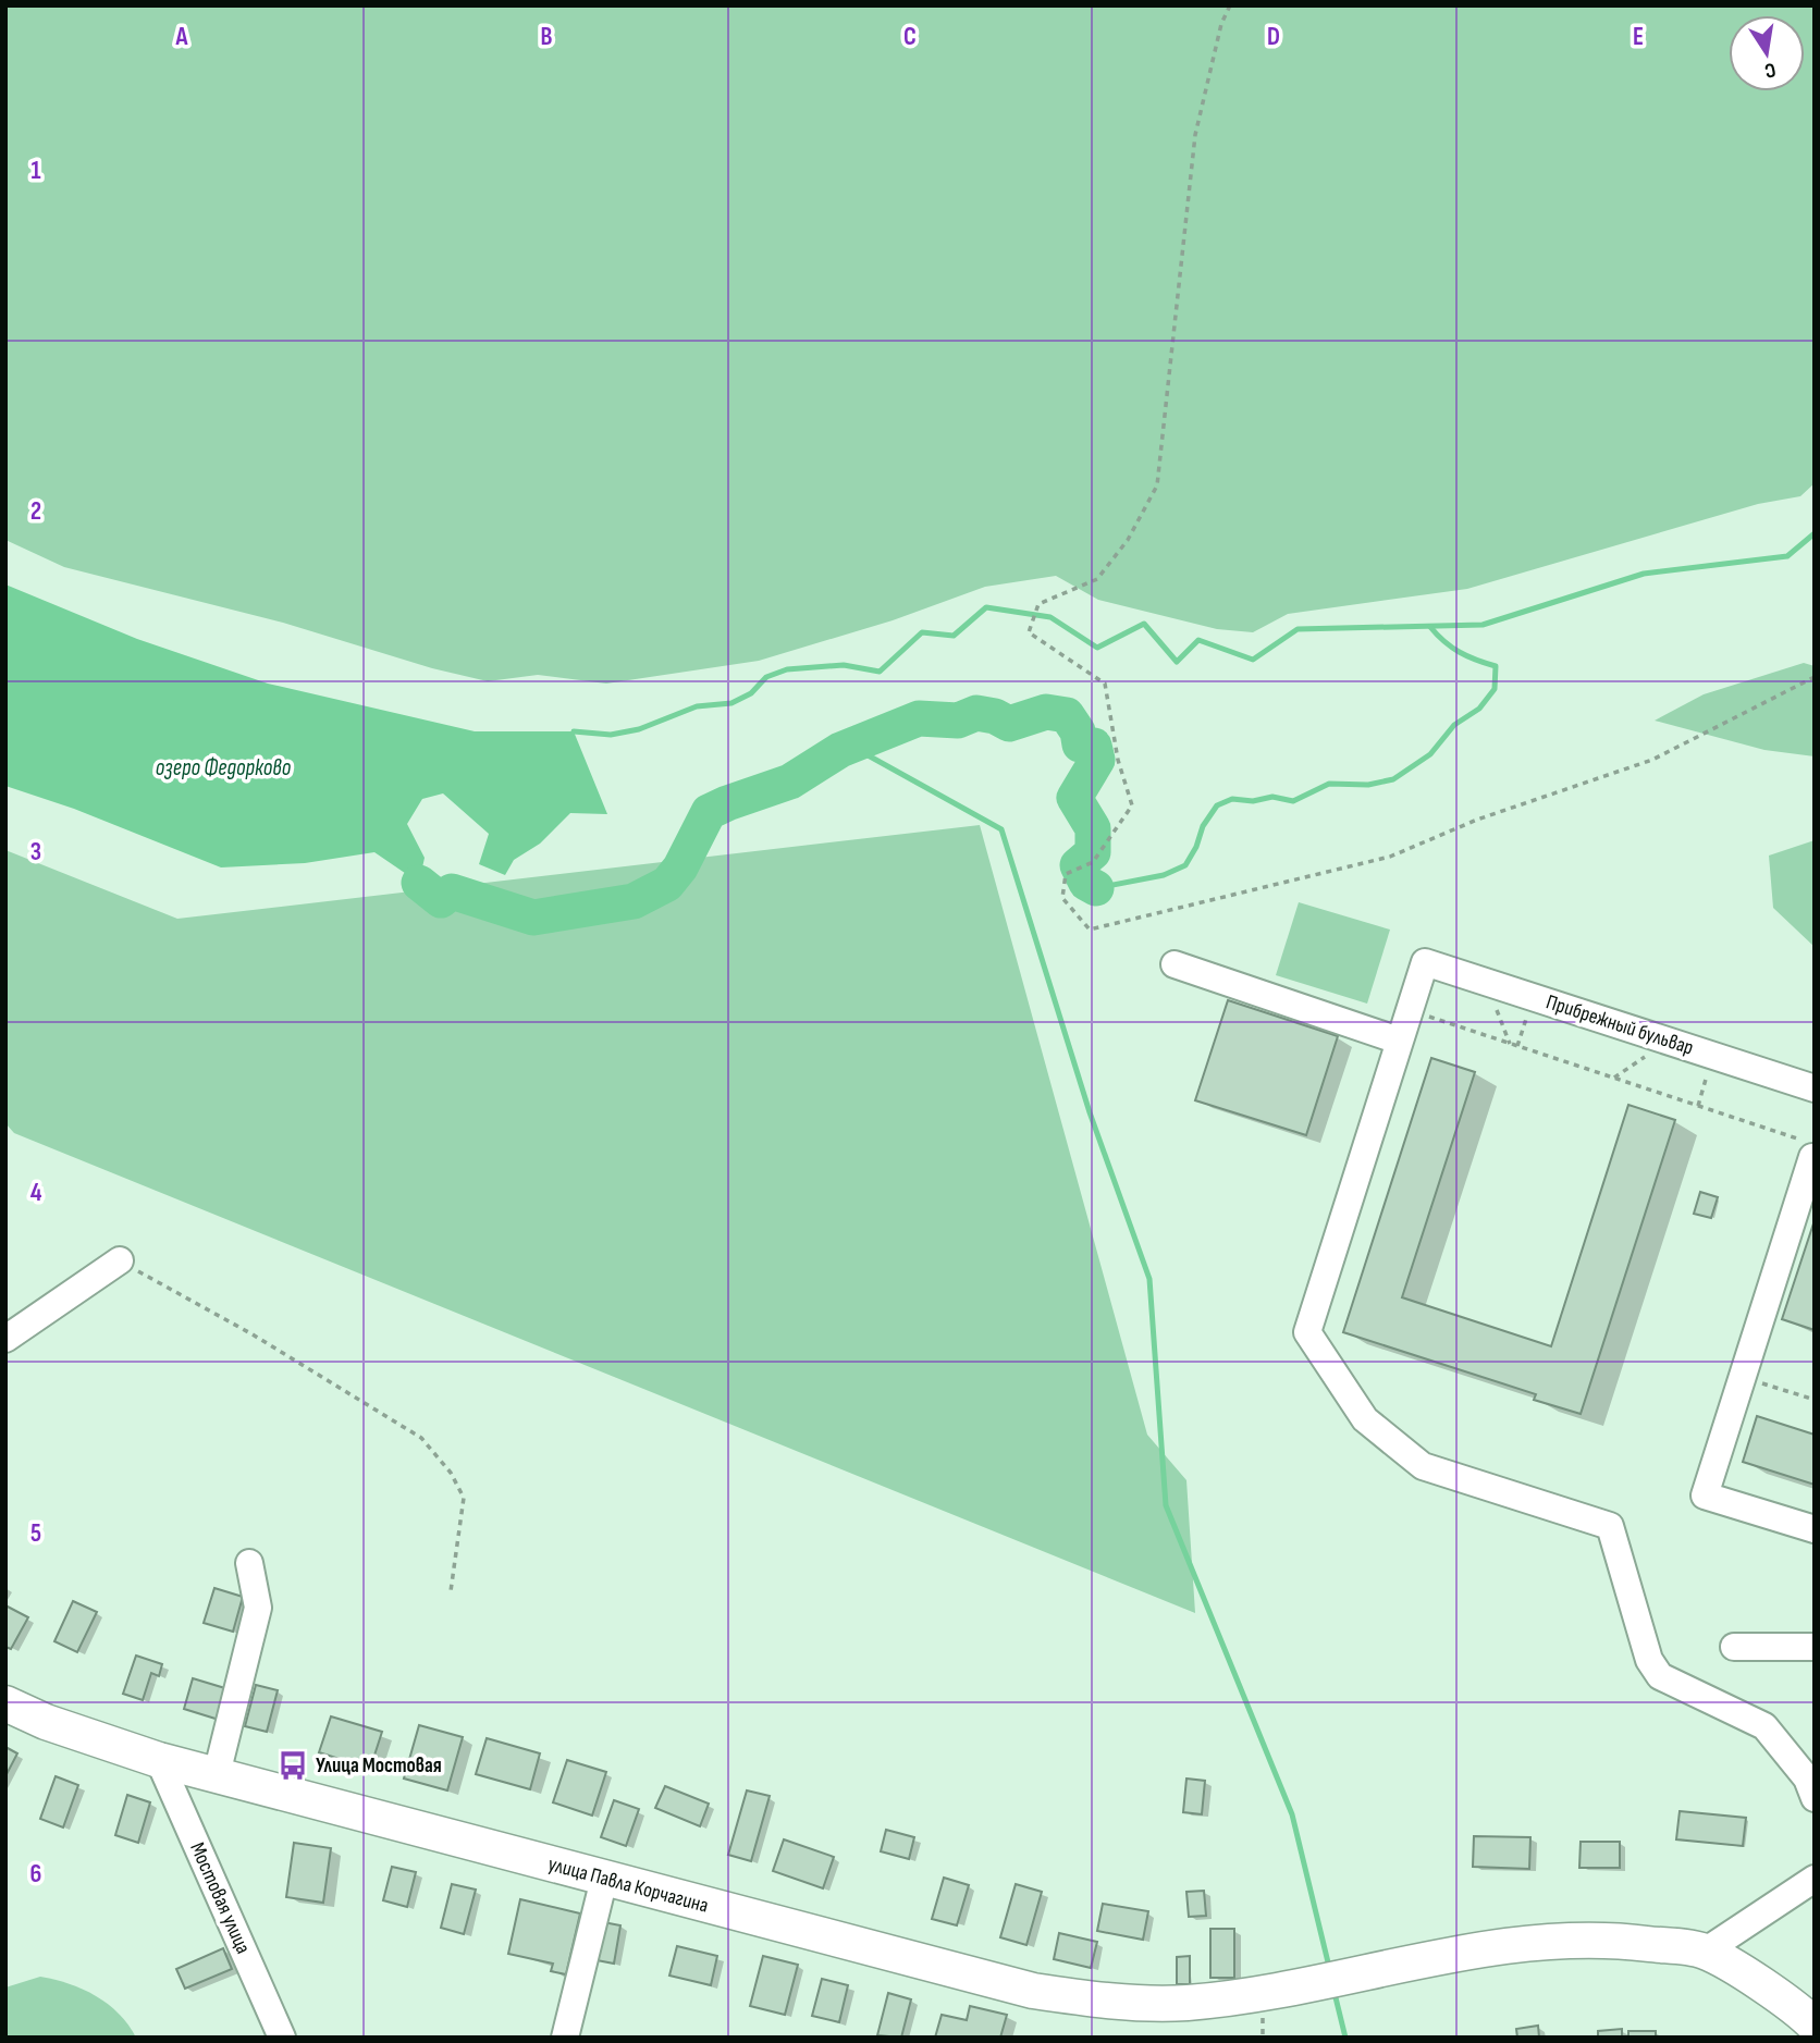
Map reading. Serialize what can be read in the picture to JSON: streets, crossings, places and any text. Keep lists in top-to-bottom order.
{
  "streets": {
    "main road": ["улица Павла Корчагина"],
    "street": ["Прибрежный бульвар", "Мостовая улица"]
  },
  "crossings": [
    ["улица Павла Корчагина", "Мостовая улица"]
  ],
  "water": ["озеро Федорково"],
  "places": {
    "bus stop": ["Улица Мостовая"]
  },
  "north": "bottom",
  "grid": {
    "columns": [
      "A",
      "B",
      "C",
      "D",
      "E"
    ],
    "rows": [
      "1",
      "2",
      "3",
      "4",
      "5",
      "6"
    ]
  }
}
